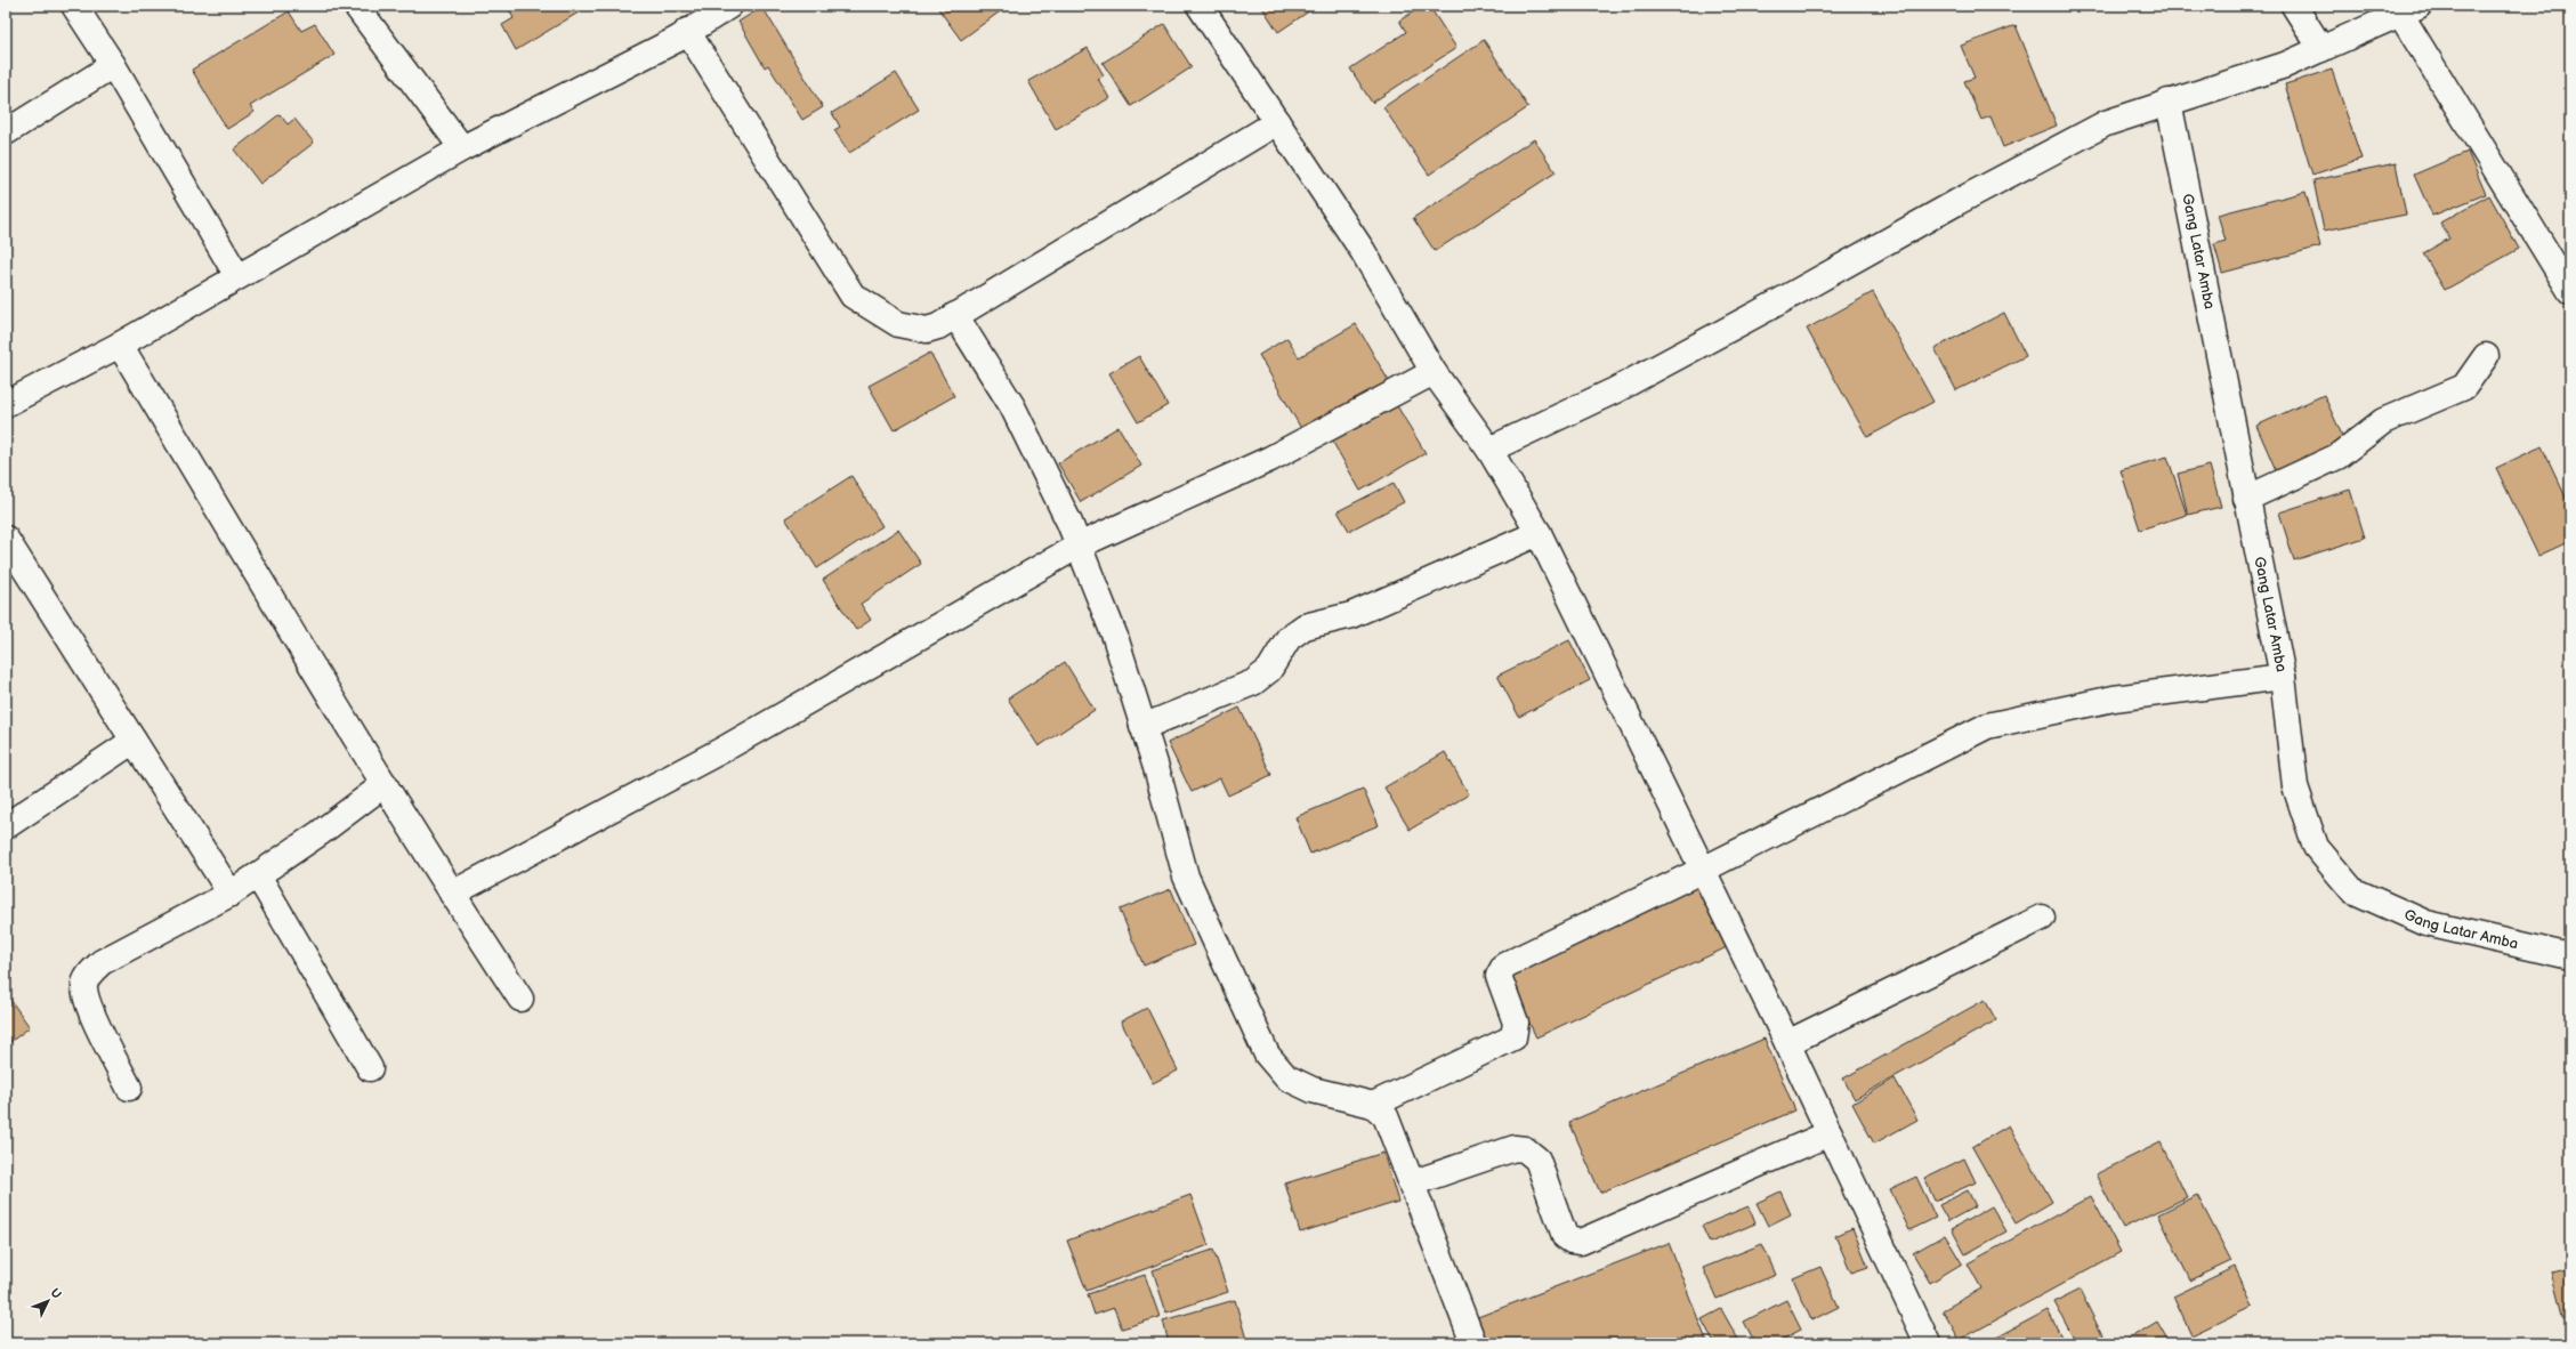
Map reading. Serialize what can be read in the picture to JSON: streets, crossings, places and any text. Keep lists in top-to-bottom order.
{
  "streets": {
    "street": ["Gang Latar Amba"]
  },
  "north": "top right"
}
